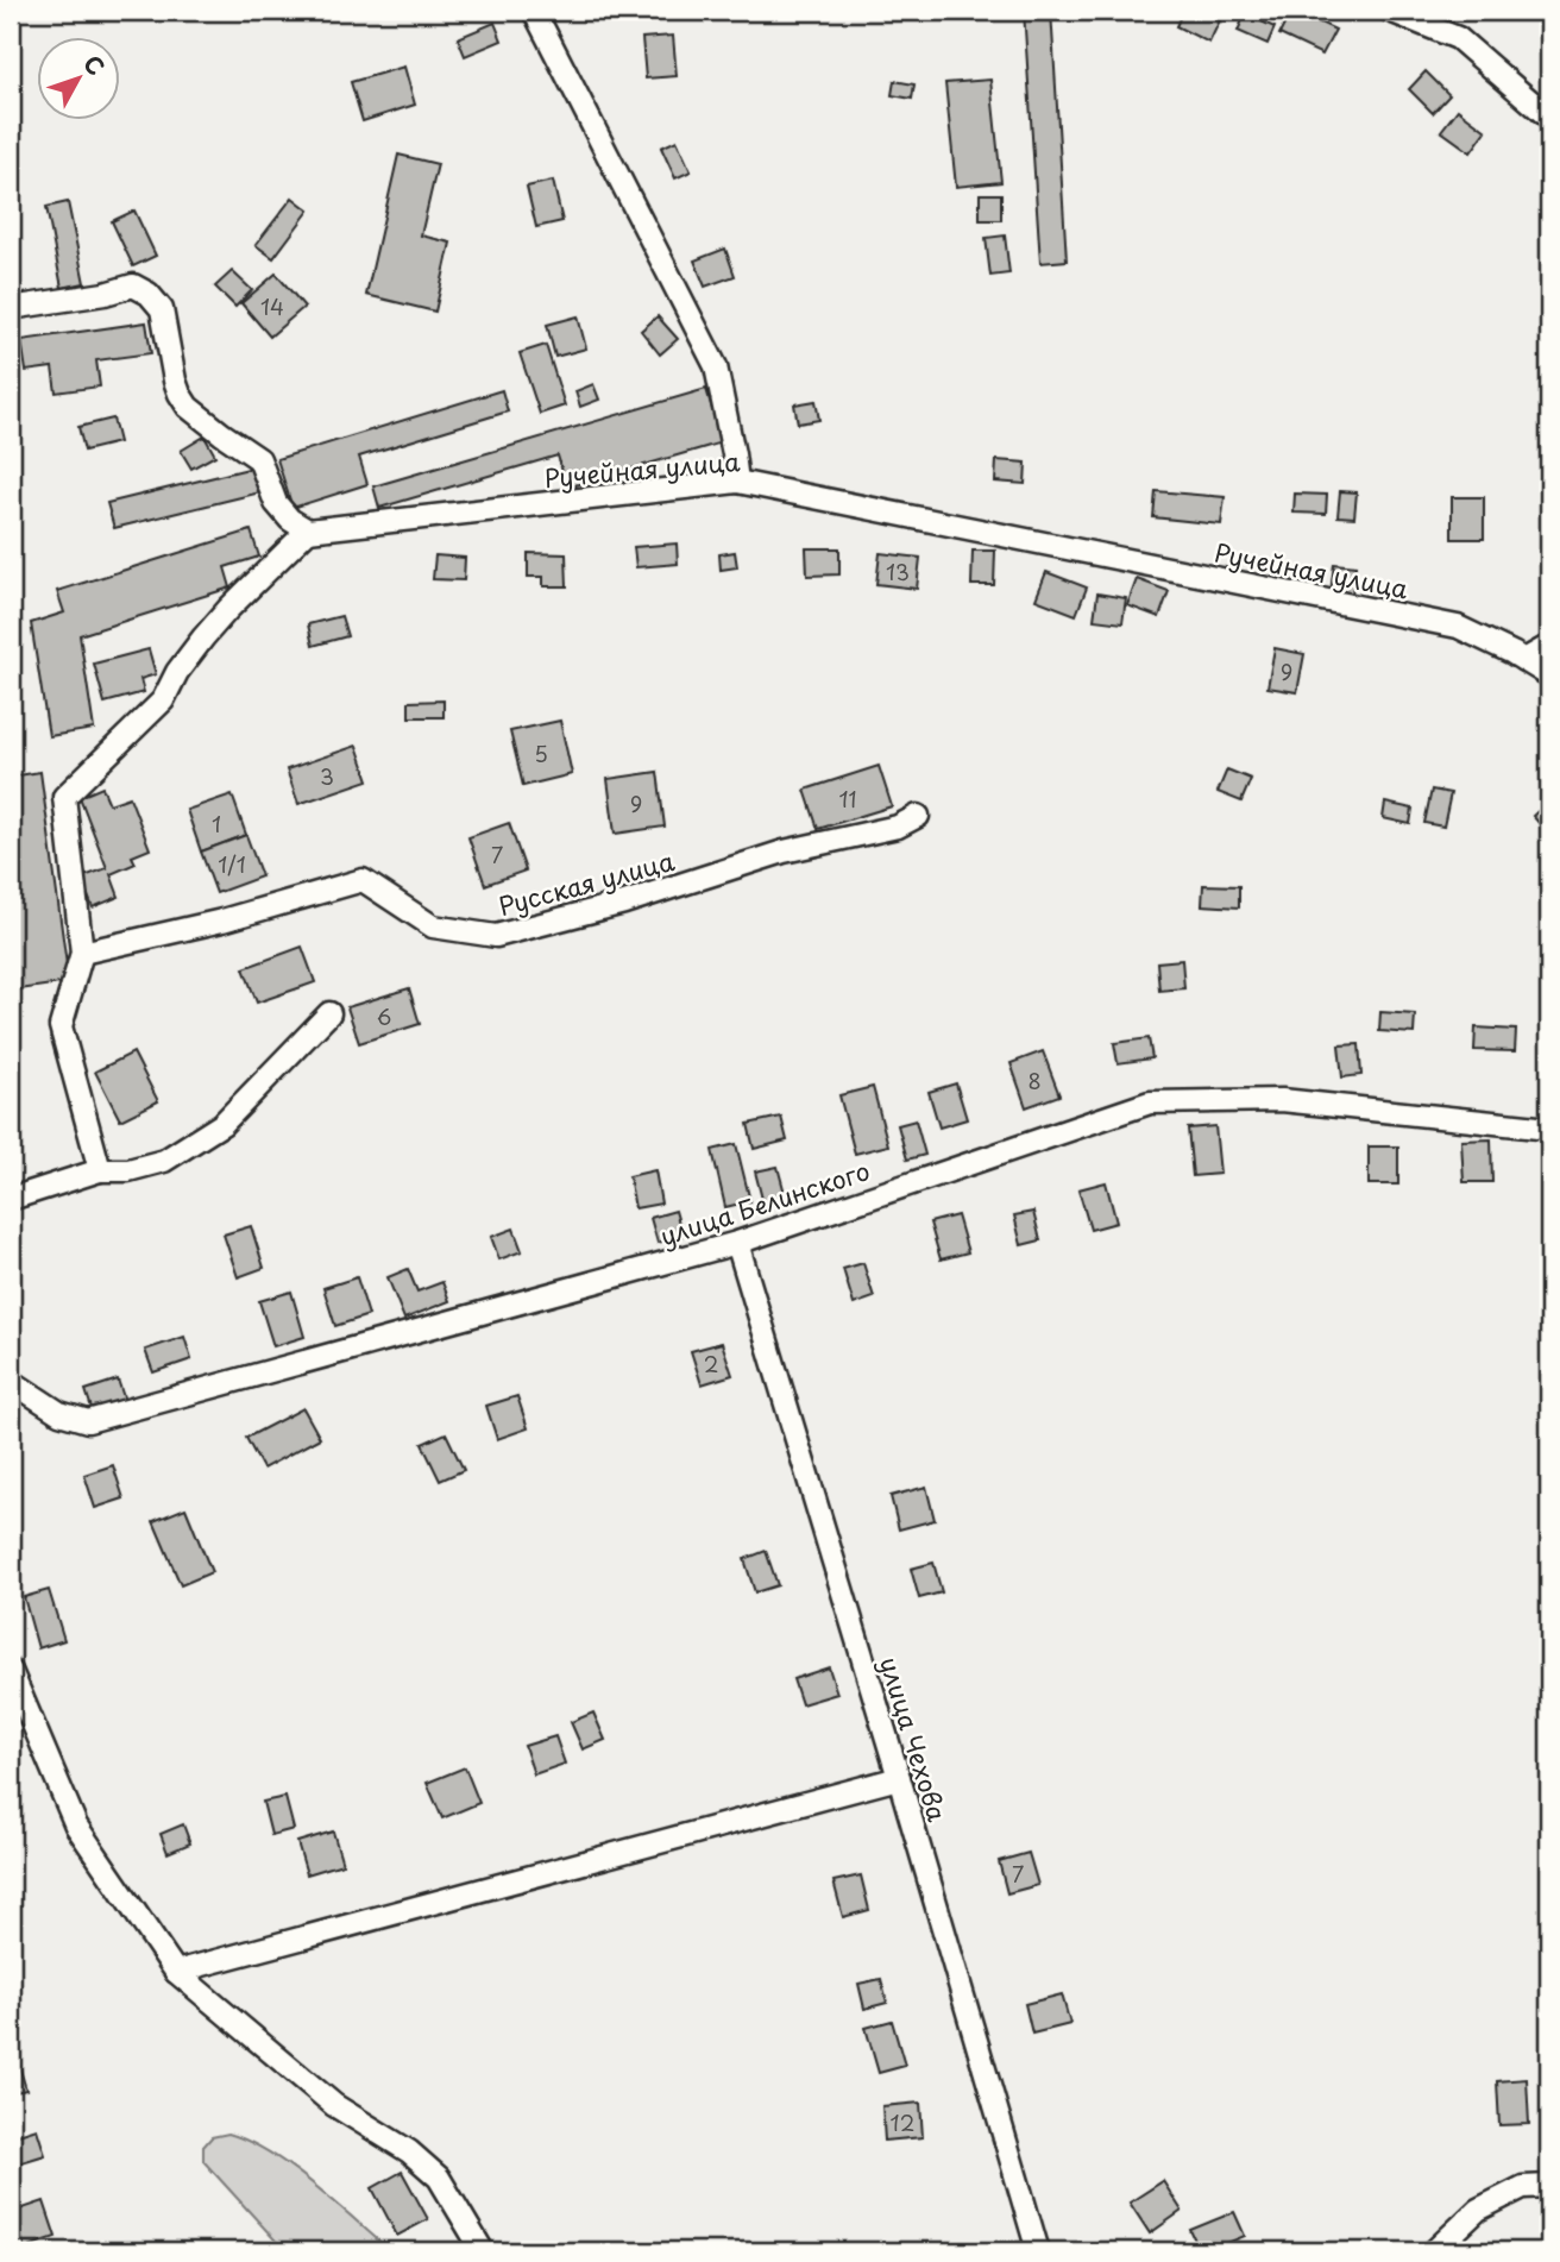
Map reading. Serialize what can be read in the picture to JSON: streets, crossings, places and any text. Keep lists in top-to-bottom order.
{
  "streets": {
    "street": [
      "Ручейная улица",
      "Русская улица",
      "улица Белинского",
      "улица Чехова"
    ]
  },
  "crossings": [
    ["улица Белинского", "улица Чехова"]
  ],
  "house_numbers": [
    "14",
    "13",
    "9",
    "5",
    "3",
    "11",
    "9",
    "1",
    "7",
    "1/1",
    "6",
    "8",
    "2",
    "7",
    "12"
  ],
  "north": "top right"
}
